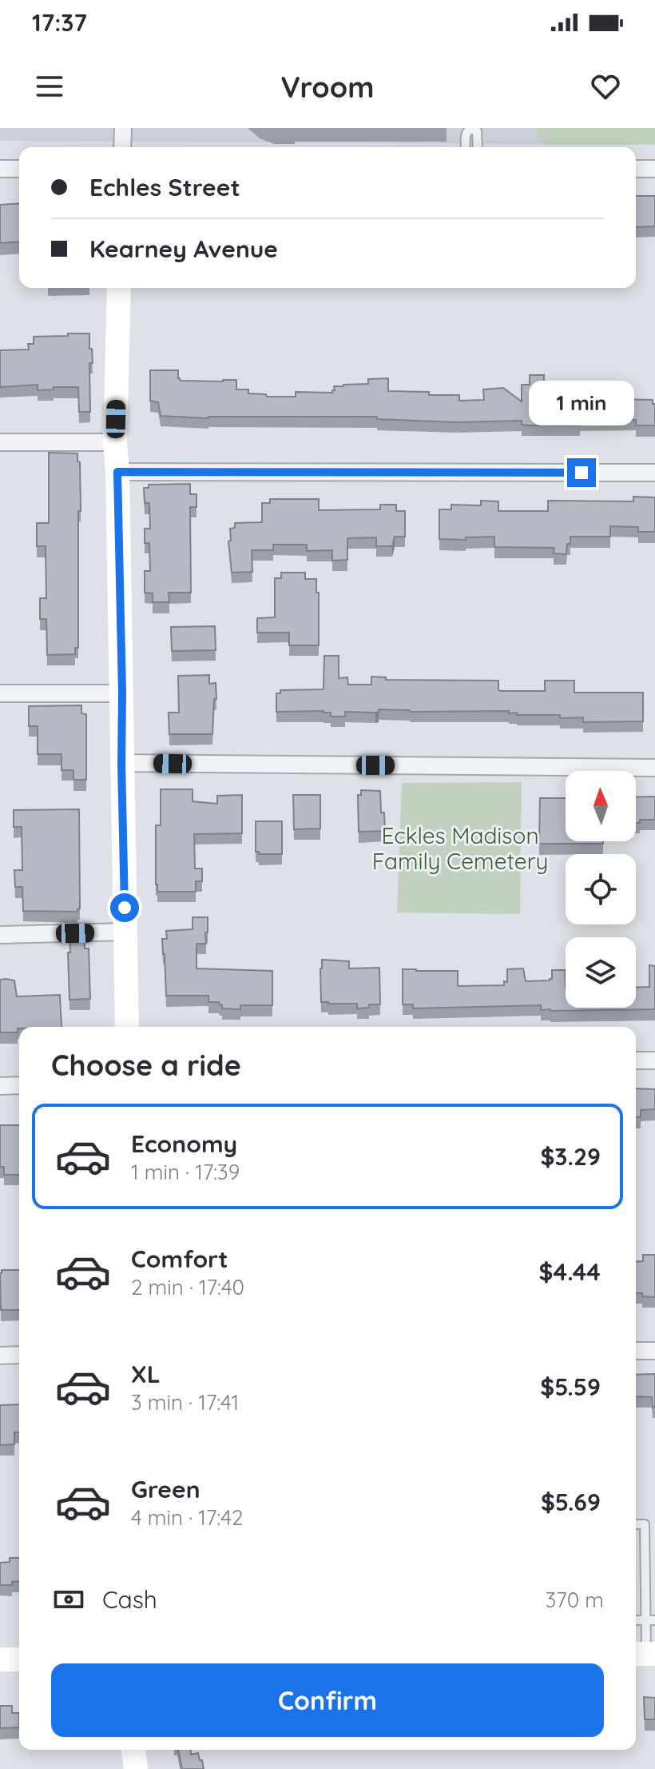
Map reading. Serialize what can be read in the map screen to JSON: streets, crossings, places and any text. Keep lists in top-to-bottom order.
{
  "parks": ["Eckles Madison Family Cemetery"],
  "north": "top",
  "page": {
    "status": "17:37",
    "header": "Vroom",
    "banner": ["Echles Street", "Kearney Avenue"],
    "bubble": "1 min",
    "heading": "Choose a ride",
    "list": [
      {
        "name": "Economy",
        "note": "1 min · 17:39",
        "value": "$3.29"
      },
      {
        "name": "Comfort",
        "note": "2 min · 17:40",
        "value": "$4.44"
      },
      {
        "name": "XL",
        "note": "3 min · 17:41",
        "value": "$5.59"
      },
      {
        "name": "Green",
        "note": "4 min · 17:42",
        "value": "$5.69"
      }
    ],
    "pay": ["Cash", "370 m"],
    "buttons": "Confirm"
  }
}
